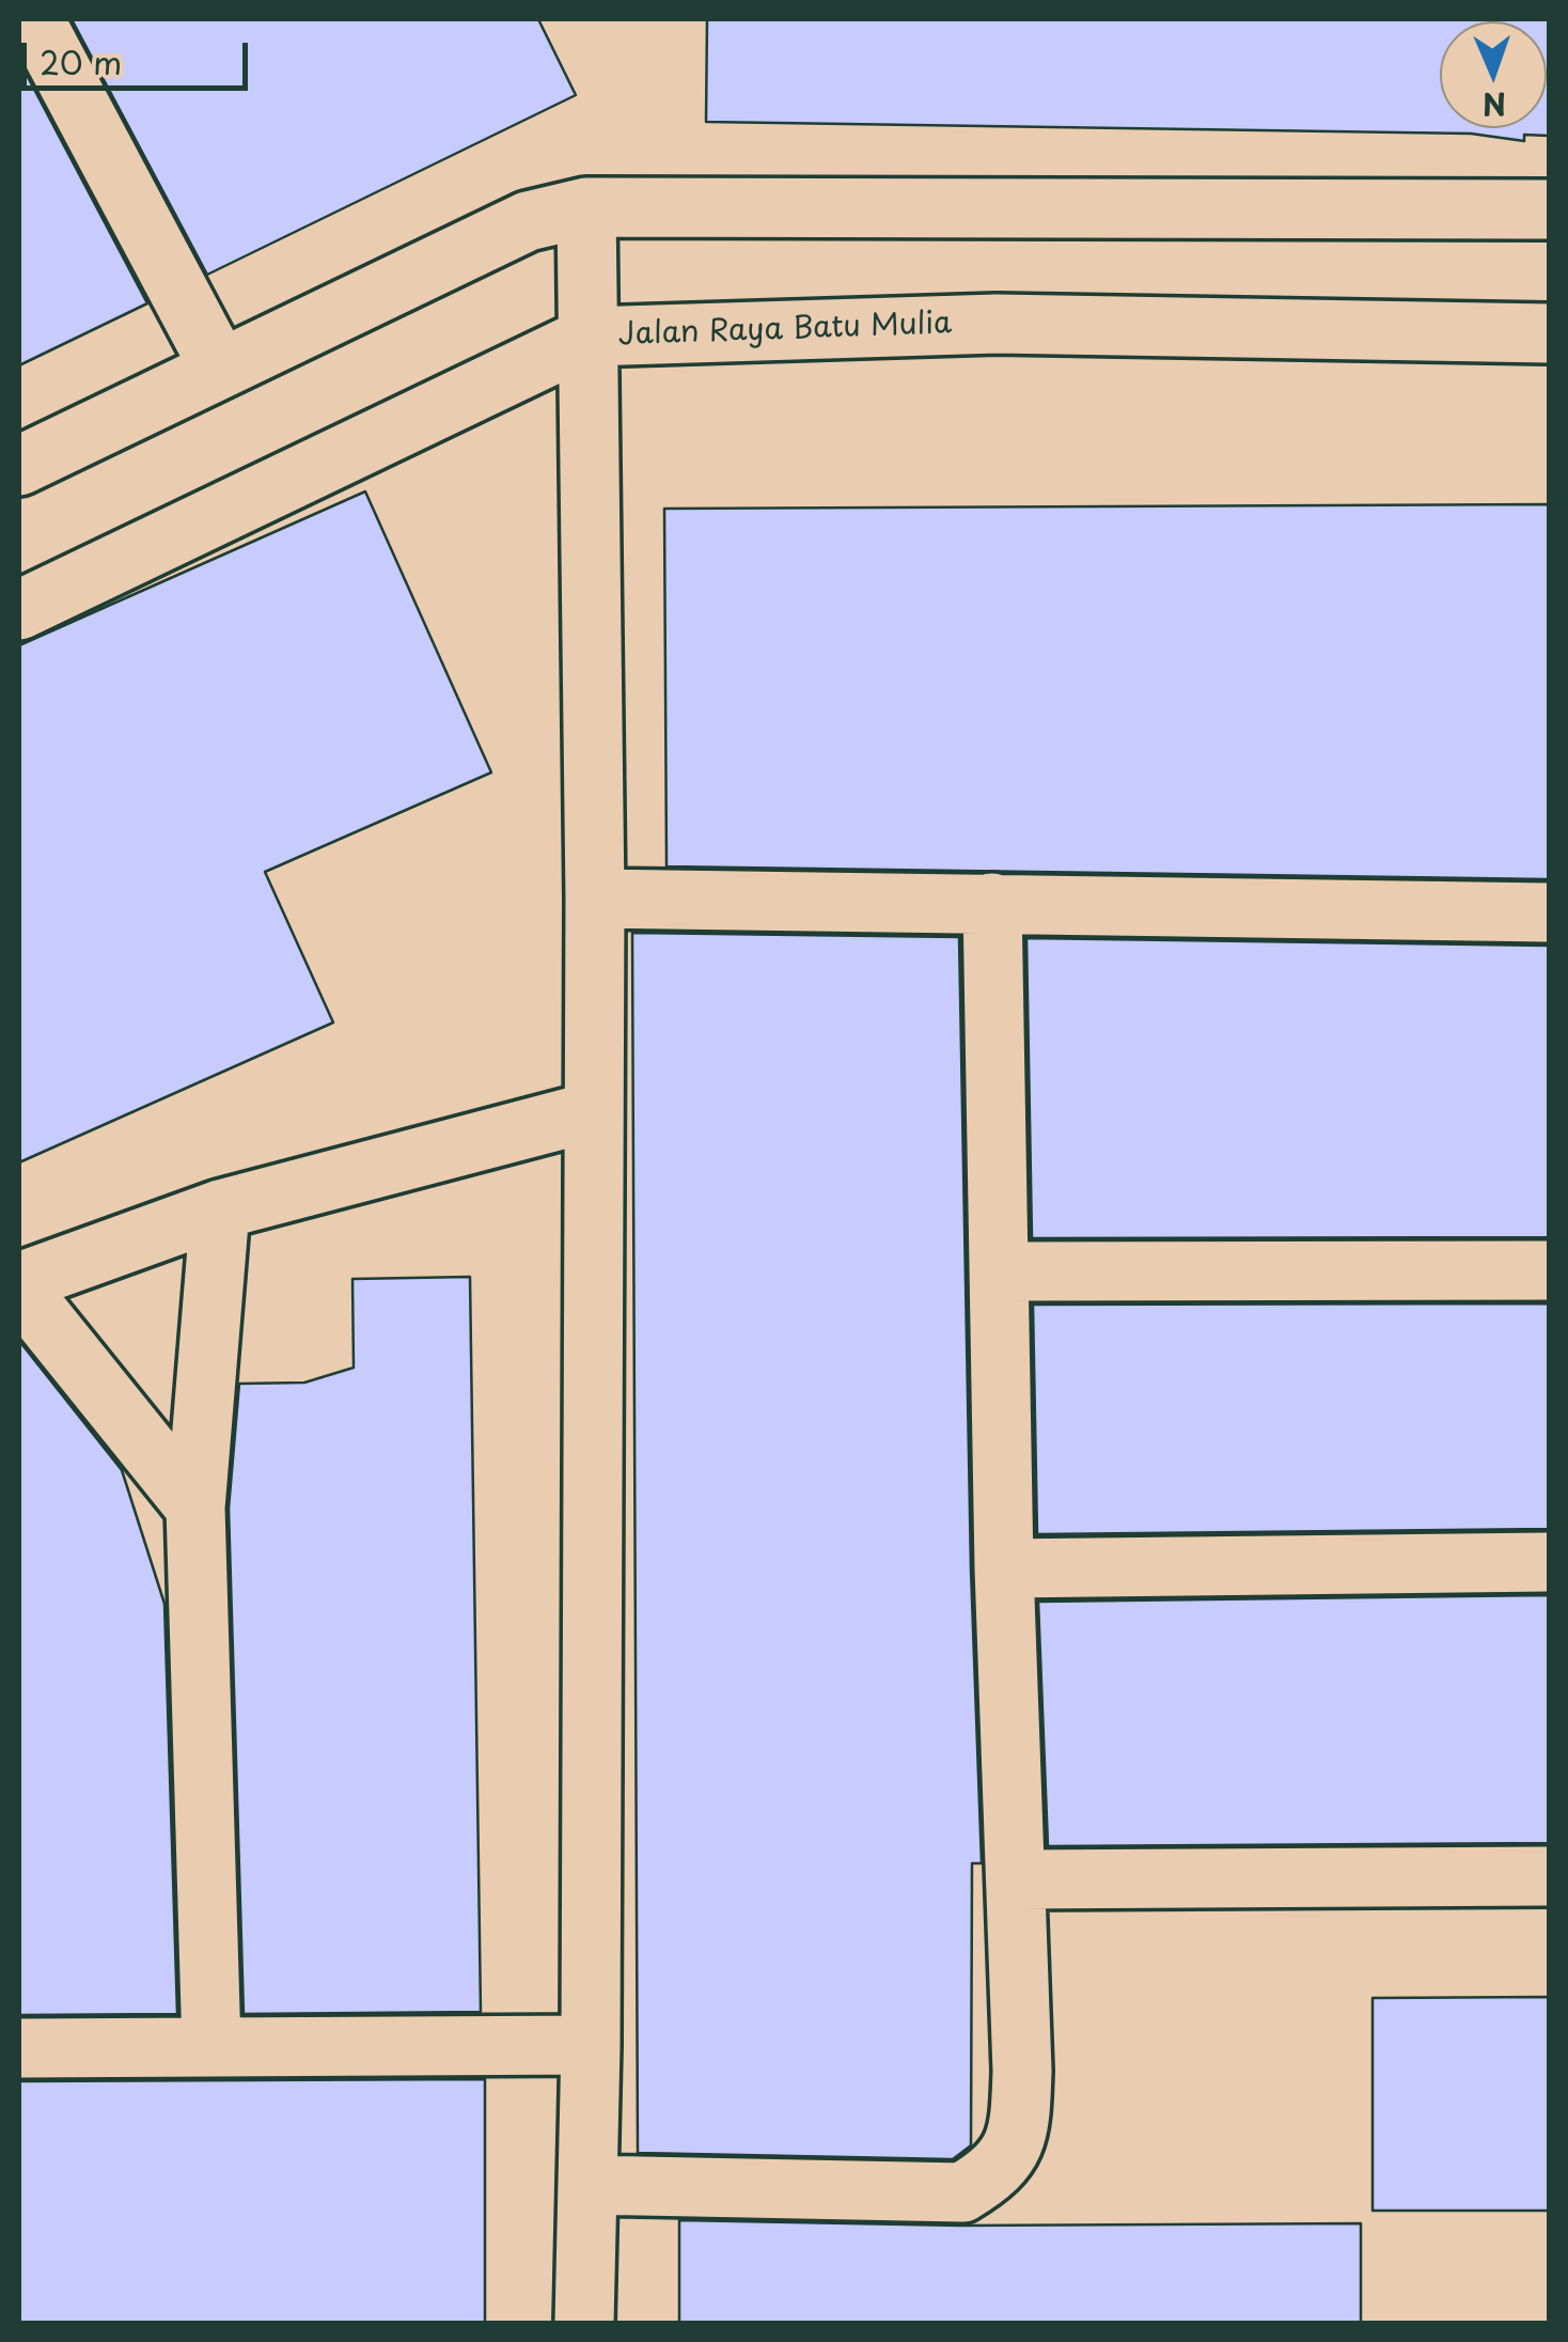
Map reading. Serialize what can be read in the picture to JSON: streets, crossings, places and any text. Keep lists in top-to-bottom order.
{
  "streets": {
    "street": ["Jalan Raya Batu Mulia"]
  },
  "scale_bar": "20 m",
  "north": "bottom"
}
